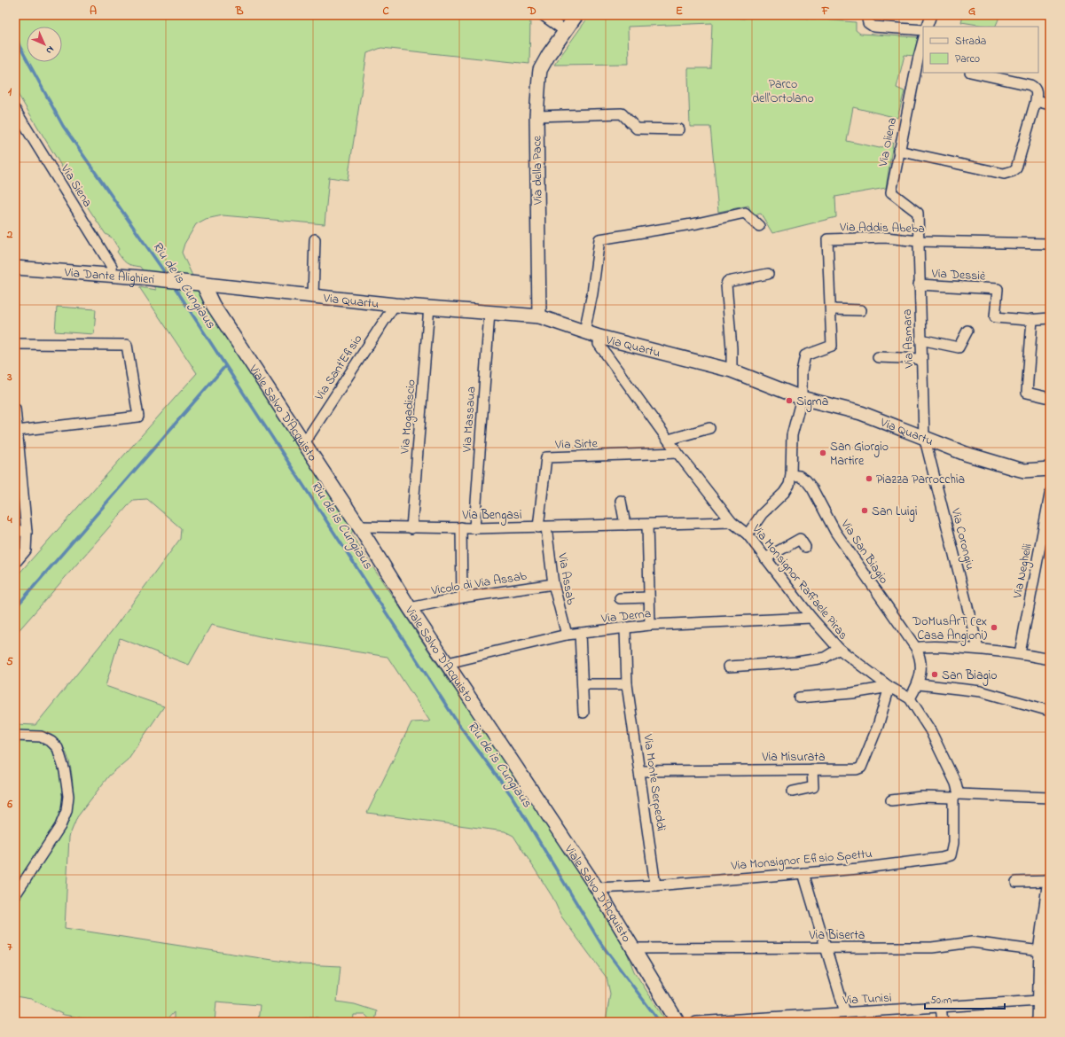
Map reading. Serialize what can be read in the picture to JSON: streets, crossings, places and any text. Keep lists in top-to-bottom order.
{
  "streets": {
    "street": [
      "Via Oliena",
      "Via della Pace",
      "Via Siena",
      "Via Addis Abeba",
      "Via Dessiè",
      "Via Dante Alighieri",
      "Via Quartu",
      "Via Asmara",
      "Via Sant'Efisio",
      "Viale Salvo D'Acquisto",
      "Via Mogadiscio",
      "Via Massaua",
      "Via Sirte",
      "Via Bengasi",
      "Via Corongiu",
      "Via San Biagio",
      "Via Neghelli",
      "Via Assab",
      "Via Monsignor Raffaele Piras",
      "Vicolo di Via Assab",
      "Via Derna",
      "Via Misurata",
      "Via Monte Serpeddì",
      "Via Monsignor Efisio Spettu",
      "Via Biserta",
      "Via Tunisi"
    ]
  },
  "crossings": [
    ["Via Oliena", "Via Addis Abeba"],
    ["Via Oliena", "Via Asmara"],
    ["Via della Pace", "Via Quartu"],
    ["Via Siena", "Via Dante Alighieri"],
    ["Via Addis Abeba", "Via Quartu"],
    ["Via Addis Abeba", "Via Asmara"],
    ["Via Dessiè", "Via Asmara"],
    ["Via Dante Alighieri", "Via Quartu"],
    ["Via Dante Alighieri", "Viale Salvo D'Acquisto"],
    ["Via Quartu", "Via Asmara"],
    ["Via Quartu", "Via Sant'Efisio"],
    ["Via Quartu", "Viale Salvo D'Acquisto"],
    ["Via Quartu", "Via Mogadiscio"],
    ["Via Quartu", "Via Massaua"],
    ["Via Quartu", "Via Corongiu"],
    ["Via Quartu", "Via Monsignor Raffaele Piras"],
    ["Via Asmara", "Via Corongiu"],
    ["Via Sant'Efisio", "Viale Salvo D'Acquisto"],
    ["Viale Salvo D'Acquisto", "Via Bengasi"],
    ["Viale Salvo D'Acquisto", "Vicolo di Via Assab"],
    ["Viale Salvo D'Acquisto", "Via Derna"],
    ["Viale Salvo D'Acquisto", "Via Monsignor Efisio Spettu"],
    ["Viale Salvo D'Acquisto", "Via Biserta"],
    ["Via Mogadiscio", "Via Bengasi"],
    ["Via Massaua", "Via Bengasi"],
    ["Via Sirte", "Via Bengasi"],
    ["Via Sirte", "Via Assab"],
    ["Via Sirte", "Via Monsignor Raffaele Piras"],
    ["Via Bengasi", "Via Assab"],
    ["Via Bengasi", "Via Monsignor Raffaele Piras"],
    ["Via San Biagio", "Via Monsignor Raffaele Piras"],
    ["Via Assab", "Vicolo di Via Assab"],
    ["Via Assab", "Via Derna"],
    ["Via Monsignor Raffaele Piras", "Via Derna"],
    ["Via Monsignor Raffaele Piras", "Via Misurata"],
    ["Via Monsignor Raffaele Piras", "Via Monsignor Efisio Spettu"],
    ["Via Derna", "Via Monte Serpeddì"],
    ["Via Misurata", "Via Monte Serpeddì"],
    ["Via Monte Serpeddì", "Via Monsignor Efisio Spettu"]
  ],
  "water": ["Riu de is Cungiaus"],
  "parks": ["Parco dell'Ortolano"],
  "places": [
    "Sigma",
    "San Giorgio Martire",
    "Piazza Parrocchia",
    "San Luigi",
    "DoMusArT (ex Casa Angioni)",
    "San Biagio"
  ],
  "legend": ["Strada", "Parco"],
  "scale_bar": "50 m",
  "north": "bottom right",
  "grid": {
    "columns": [
      "A",
      "B",
      "C",
      "D",
      "E",
      "F",
      "G"
    ],
    "rows": [
      "1",
      "2",
      "3",
      "4",
      "5",
      "6",
      "7"
    ]
  }
}
